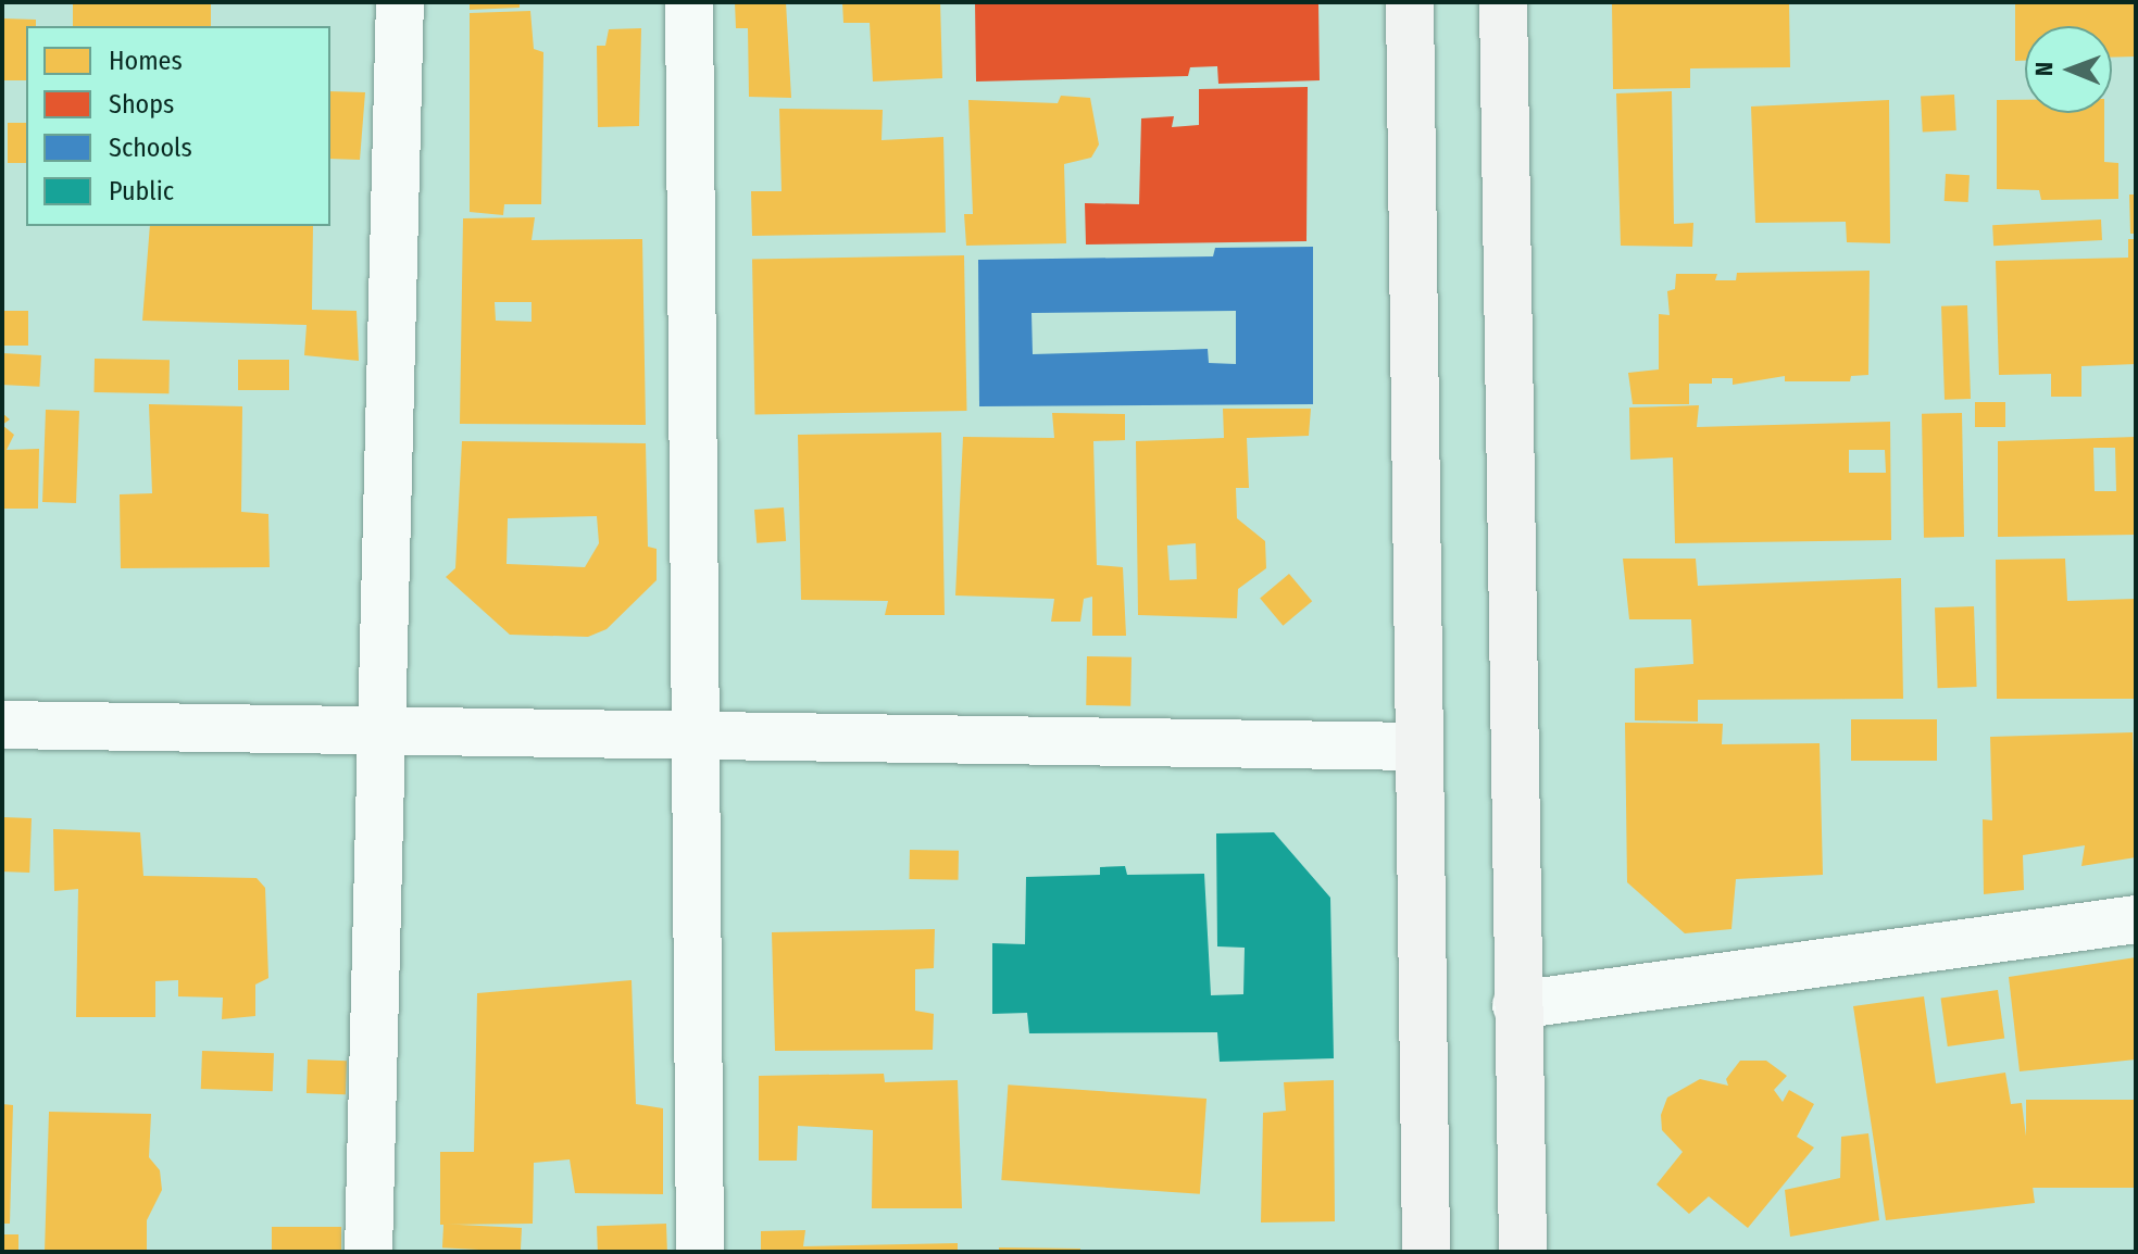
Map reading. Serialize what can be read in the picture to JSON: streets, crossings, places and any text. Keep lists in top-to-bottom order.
{
  "legend": [
    "Homes",
    "Shops",
    "Schools",
    "Public"
  ],
  "north": "left"
}
